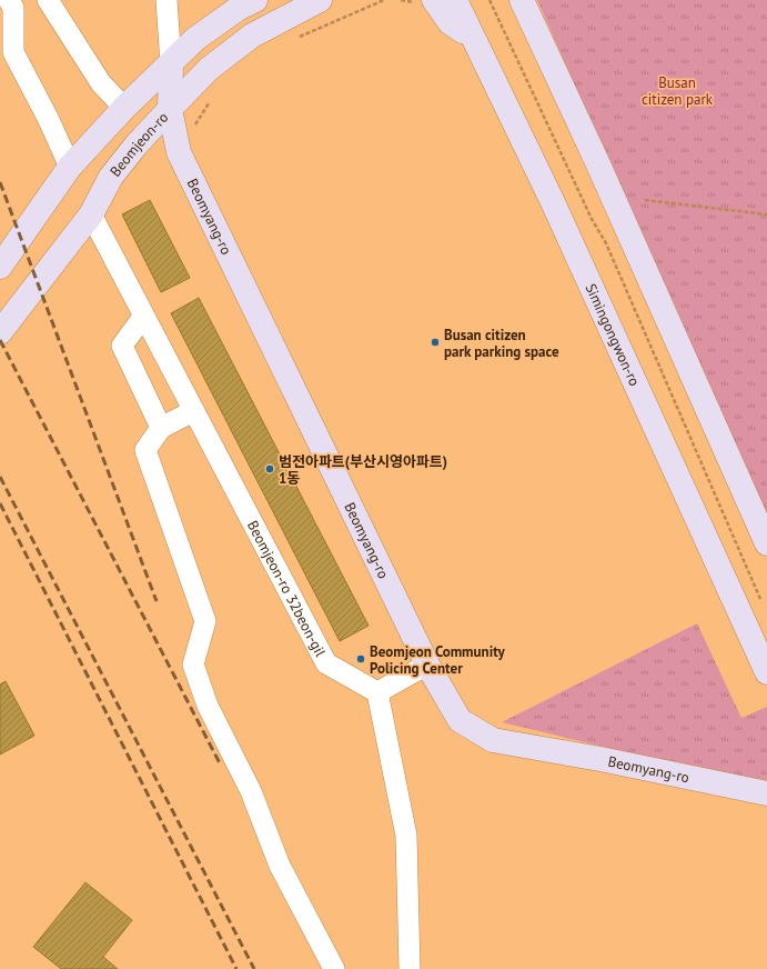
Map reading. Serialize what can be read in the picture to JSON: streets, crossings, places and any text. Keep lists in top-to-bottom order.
{
  "streets": {
    "main road": ["Beomjeon-ro", "Beomyang-ro", "Simingongwon-ro"],
    "street": ["Beomjeon-ro 32beon-gil"]
  },
  "crossings": [
    ["Beomjeon-ro", "Beomyang-ro"],
    ["Beomjeon-ro", "Beomjeon-ro 32beon-gil"]
  ],
  "parks": ["Busan citizen park"],
  "places": ["Busan citizen park parking space", "범전아파트(부산시영아파트) 1동", "Beomjeon Community Policing Center"]
}
